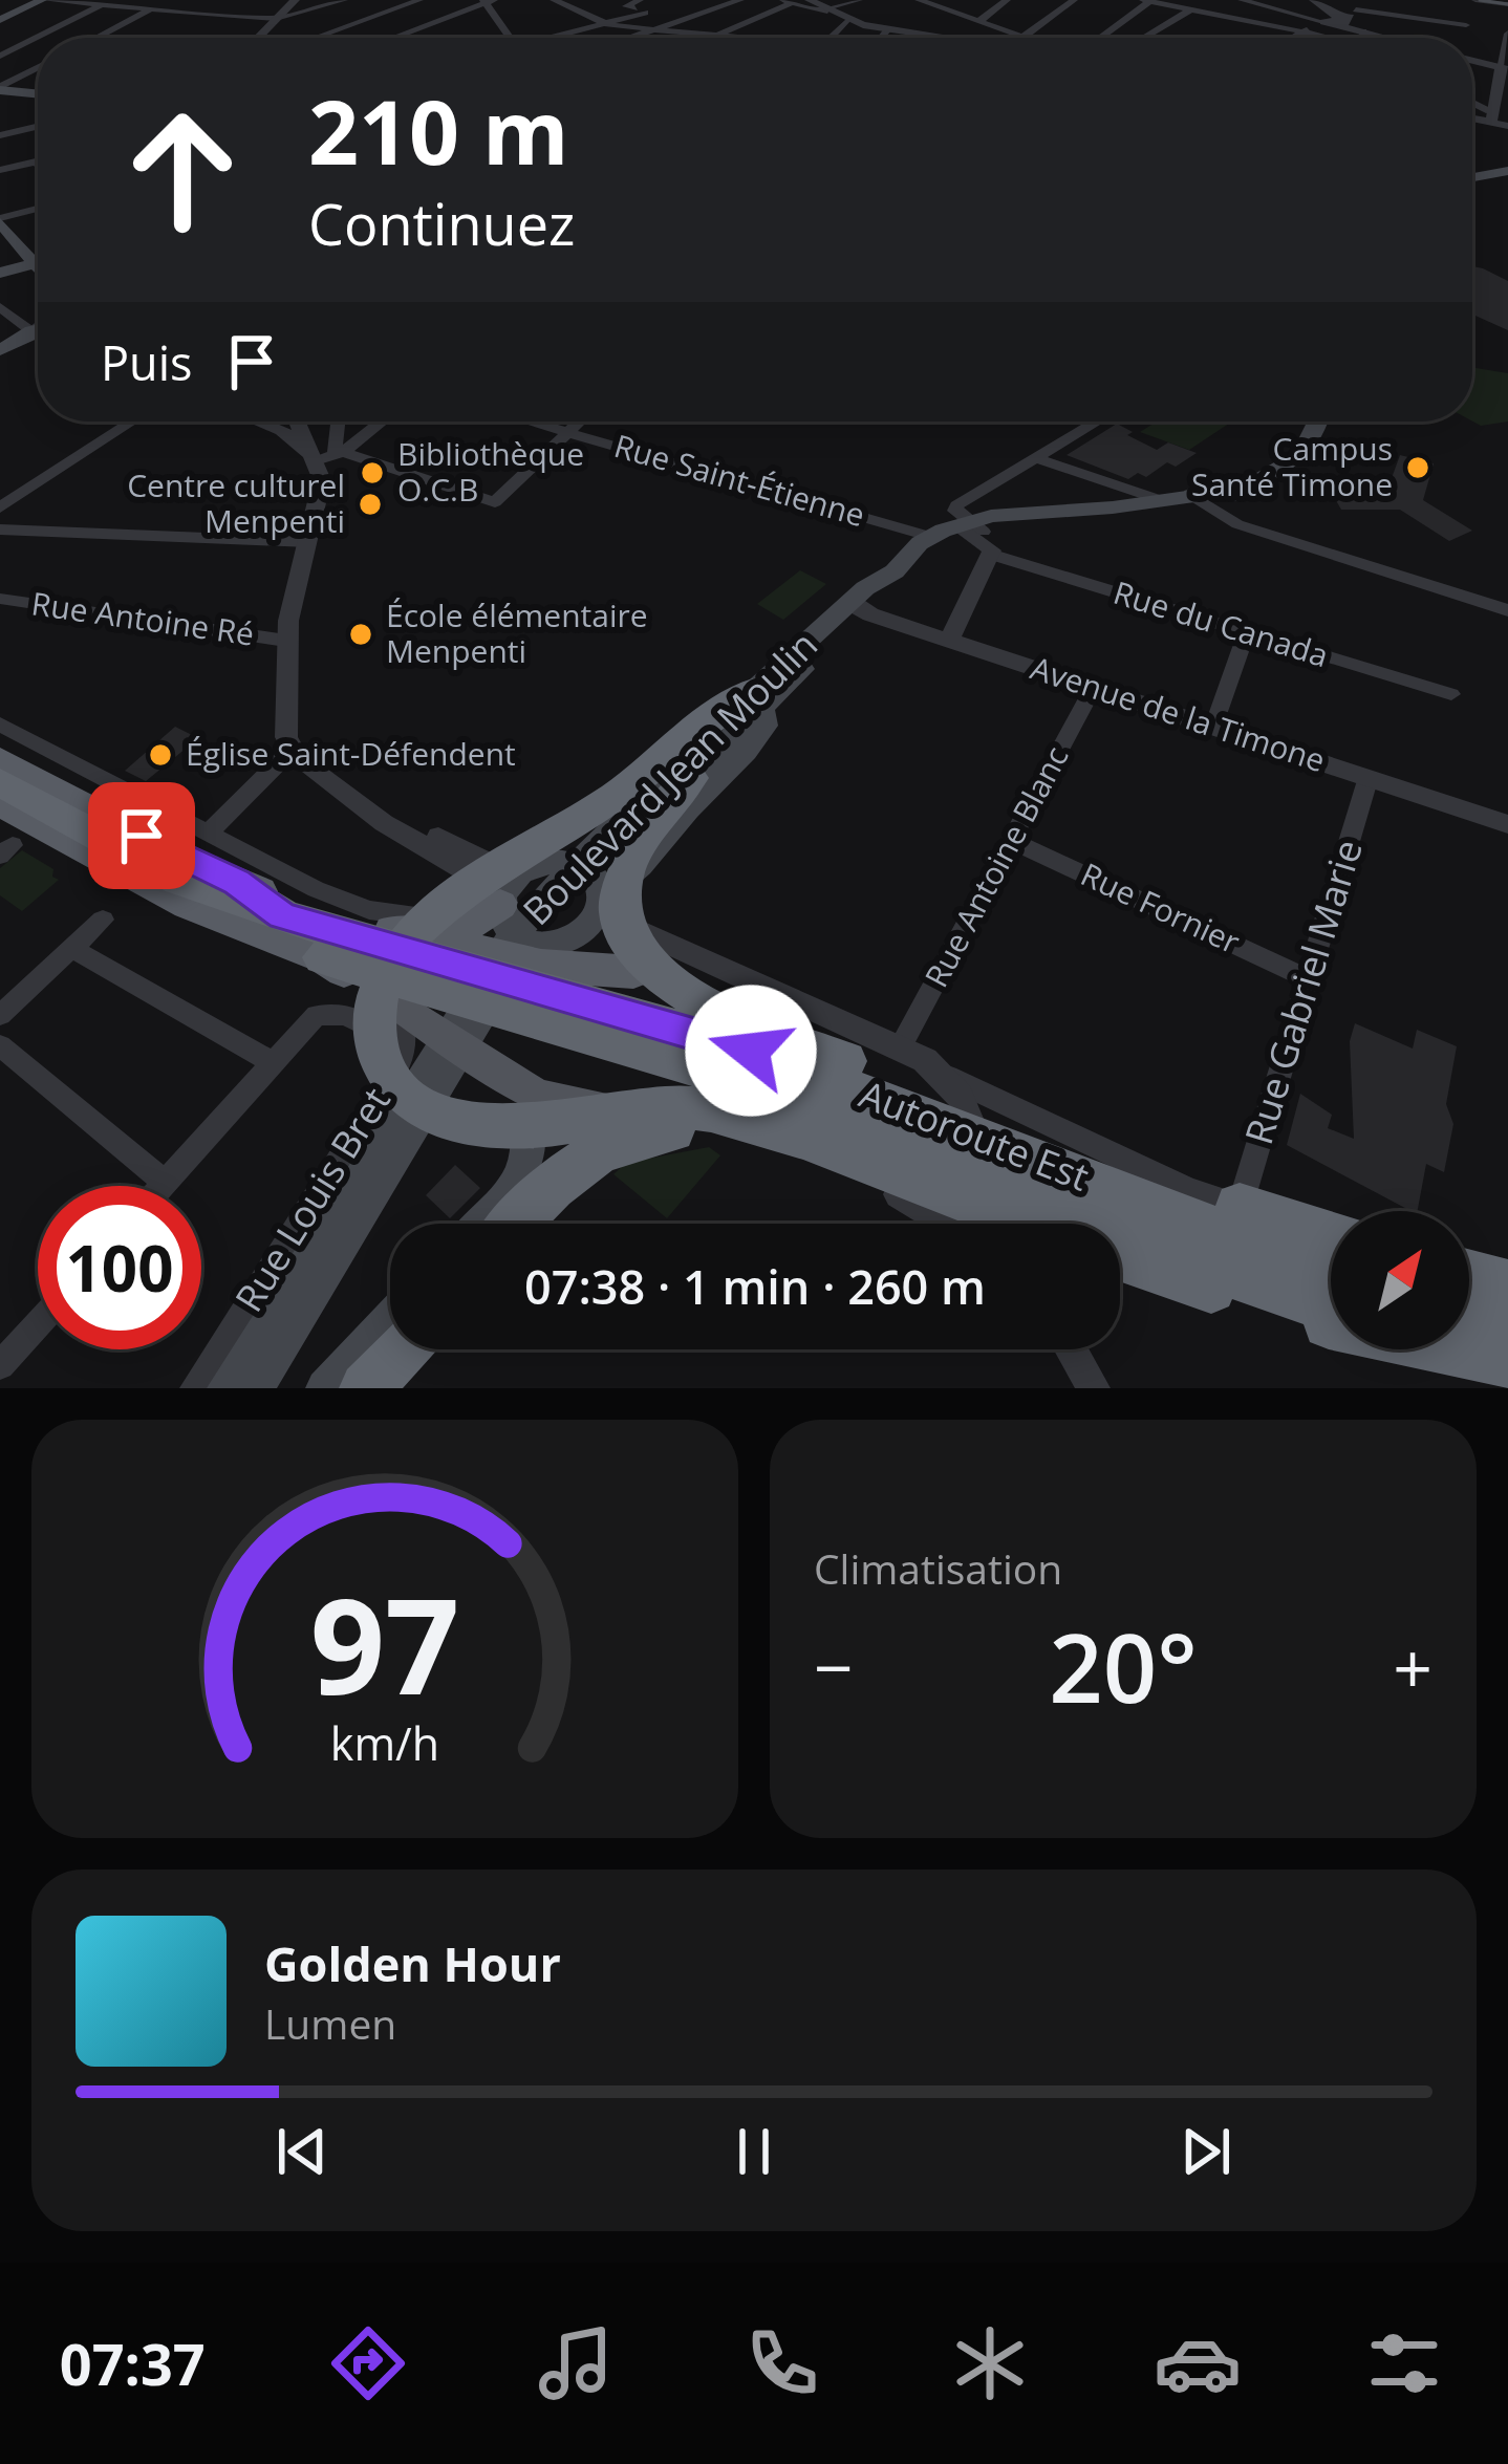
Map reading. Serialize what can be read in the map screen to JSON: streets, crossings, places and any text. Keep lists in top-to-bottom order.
{
  "streets": {
    "highway": ["Autoroute Est"],
    "main road": ["Boulevard Jean Moulin"],
    "street": [
      "Rue Saint-Étienne",
      "Rue Antoine Ré",
      "Rue du Canada",
      "Avenue de la Timone",
      "Rue Antoine Blanc",
      "Rue Fornier",
      "Rue Gabriel Marie",
      "Rue Louis Bret"
    ]
  },
  "crossings": [
    ["Rue Saint-Étienne", "Boulevard Jean Moulin"],
    ["Rue du Canada", "Boulevard Jean Moulin"],
    ["Avenue de la Timone", "Boulevard Jean Moulin"],
    ["Avenue de la Timone", "Rue Antoine Blanc"],
    ["Avenue de la Timone", "Rue Gabriel Marie"],
    ["Rue Antoine Blanc", "Rue Fornier"],
    ["Rue Fornier", "Rue Gabriel Marie"]
  ],
  "places": [
    "Campus Santé Timone",
    "Bibliothèque O.C.B",
    "Centre culturel Menpenti",
    "École élémentaire Menpenti",
    "Église Saint-Défendent"
  ],
  "north": "top right",
  "page": {
    "turn": ["210 m", "Continuez"],
    "then": "Puis",
    "limit": "100",
    "trip": "07:38 · 1 min · 260 m",
    "tile": "Climatisation",
    "heat": ["−", "20°", "+"],
    "song": ["Golden Hour", "Lumen"],
    "tabs": "07:37",
    "gauge": ["97", "km/h"]
  }
}
